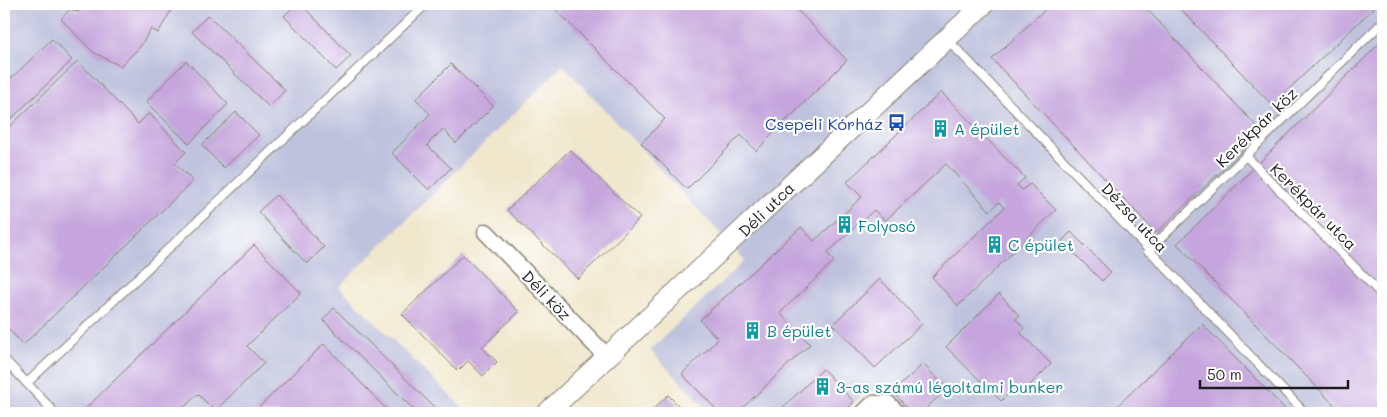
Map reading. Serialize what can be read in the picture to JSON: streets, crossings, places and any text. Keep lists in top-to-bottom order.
{
  "streets": {
    "street": ["Déli utca", "Déli köz"],
    "lane": ["Kerékpár köz", "Kerékpár utca", "Dézsa utca"]
  },
  "crossings": [
    ["Kerékpár köz", "Kerékpár utca"],
    ["Kerékpár köz", "Dézsa utca"],
    ["Déli utca", "Dézsa utca"],
    ["Déli utca", "Déli köz"]
  ],
  "places": {
    "bus stop": ["Csepeli Kórház"],
    "building": [
      "A épület",
      "Folyosó",
      "C épület",
      "B épület",
      "3-as számú légoltalmi bunker"
    ]
  },
  "scale_bar": "50 m"
}
